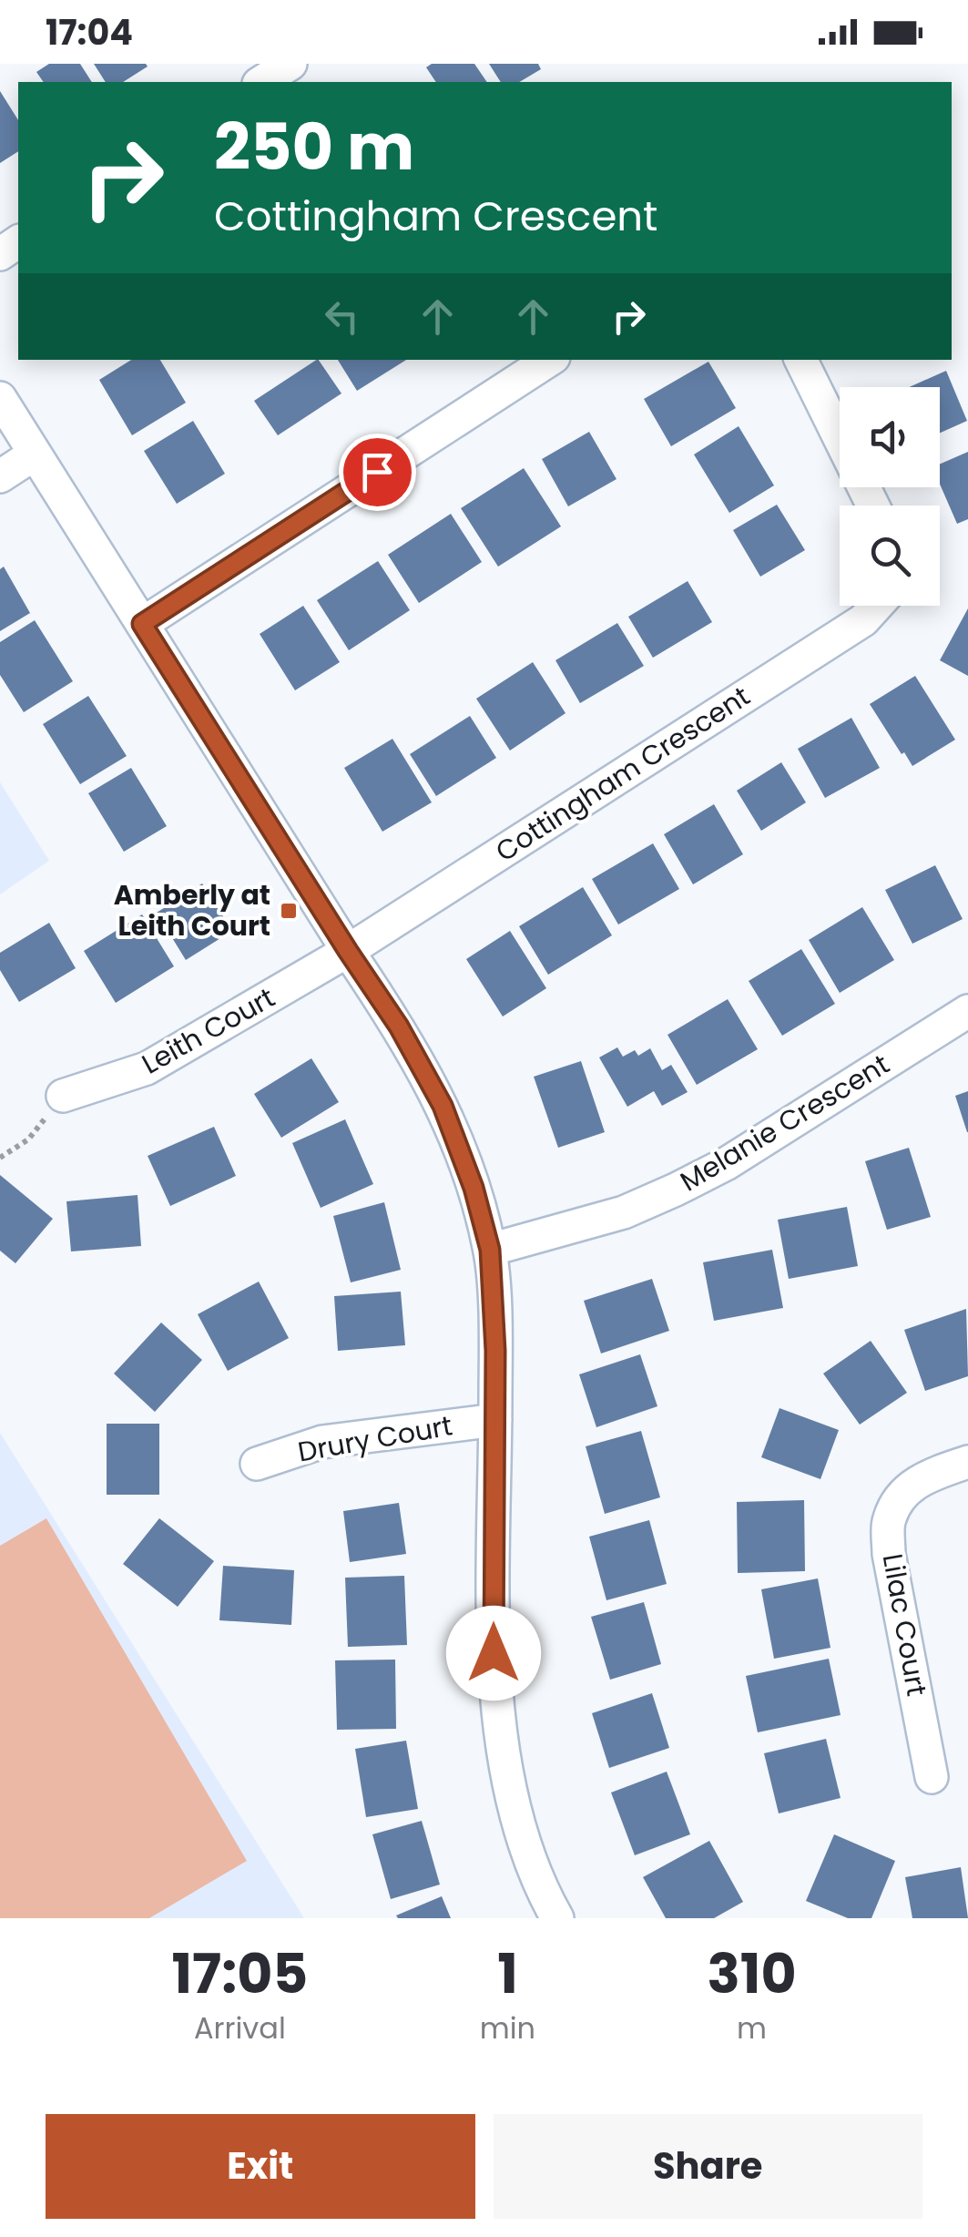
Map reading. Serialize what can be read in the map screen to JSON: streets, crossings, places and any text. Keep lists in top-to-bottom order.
{
  "streets": {
    "street": [
      "Cottingham Crescent",
      "Leith Court",
      "Melanie Crescent",
      "Drury Court",
      "Lilac Court"
    ]
  },
  "crossings": [
    ["Cottingham Crescent", "Leith Court"]
  ],
  "places": {
    "transit": ["Amberly at Leith Court"]
  },
  "page": {
    "status": "17:04",
    "turn": ["250 m", "Cottingham Crescent"],
    "eta": [
      "17:05",
      "Arrival",
      "1",
      "min",
      "310",
      "m"
    ],
    "buttons": ["Exit", "Share"]
  }
}
